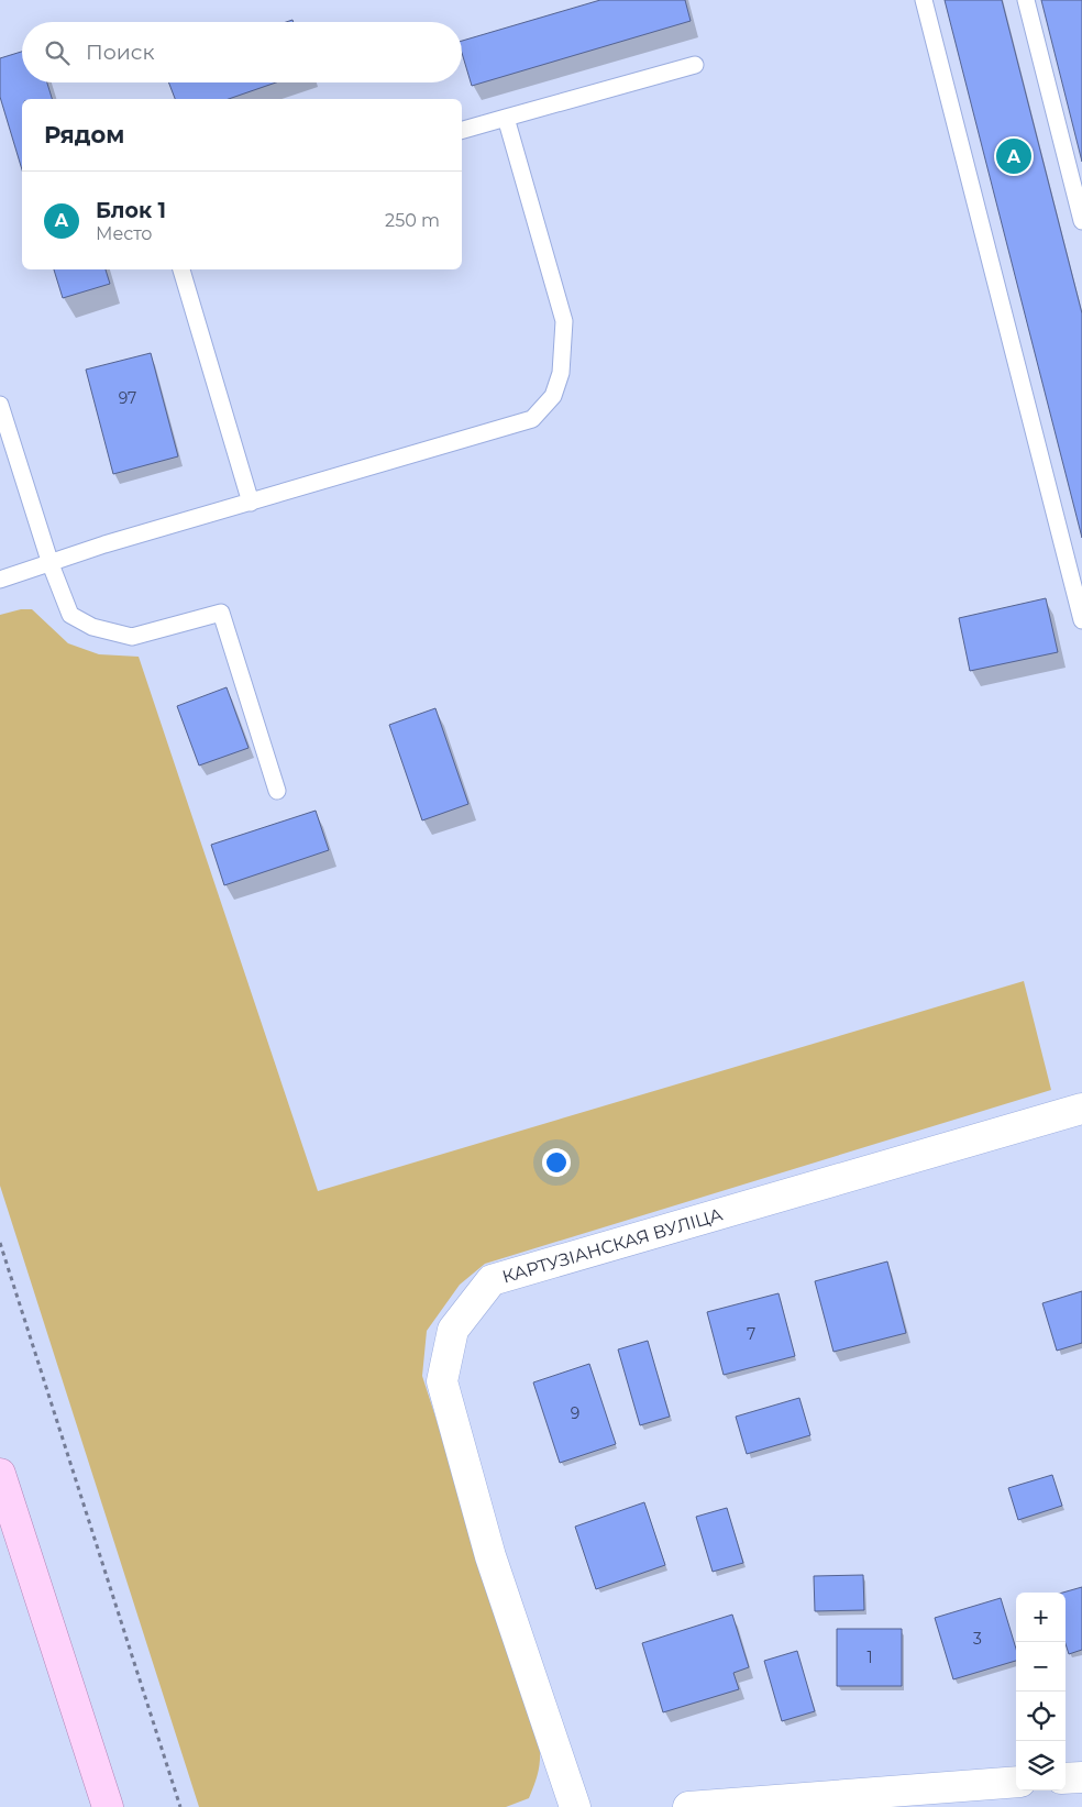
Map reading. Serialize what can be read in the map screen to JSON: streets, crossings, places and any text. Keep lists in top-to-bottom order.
{
  "streets": {
    "street": ["КАРТУЗІАНСКАЯ ВУЛІЦА"]
  },
  "house_numbers": [
    "97",
    "7",
    "9",
    "3",
    "1"
  ],
  "page": {
    "search": "Поиск",
    "heading": "Рядом",
    "pins": "A",
    "list": [
      {
        "mark": "A",
        "name": "Блок 1",
        "note": "Место",
        "value": "250 m"
      }
    ],
    "map_buttons": ["+", "−"]
  }
}
